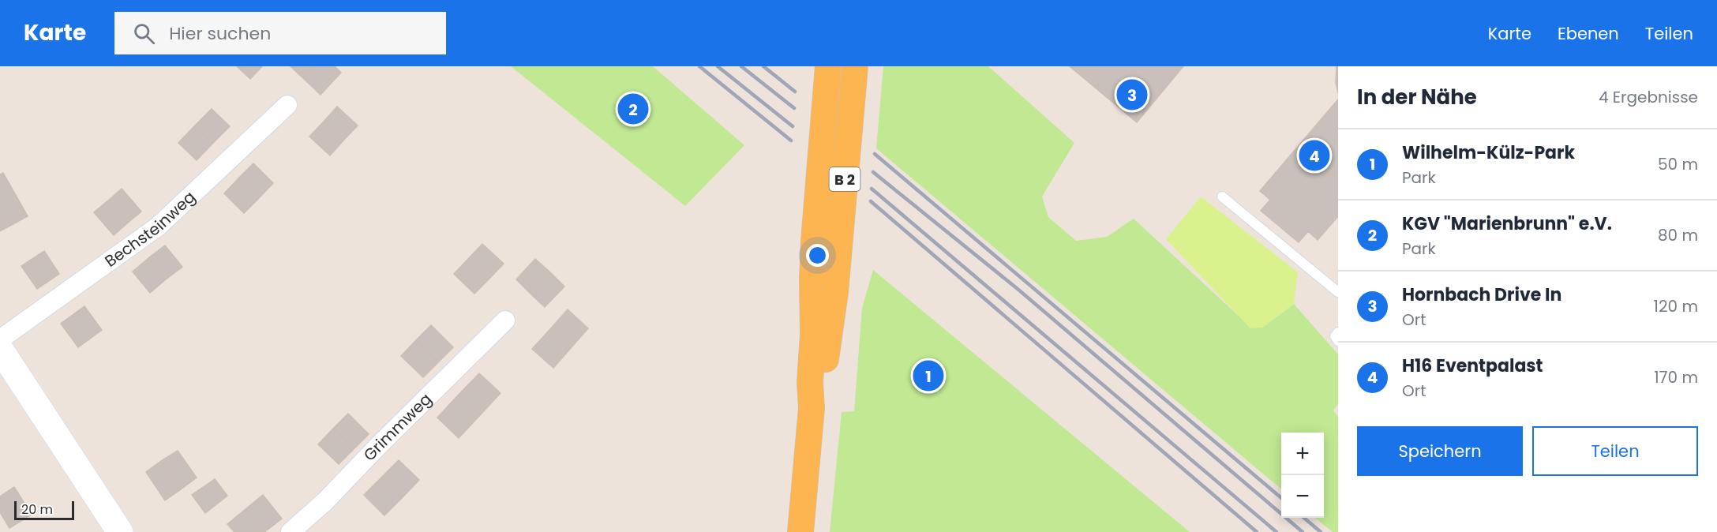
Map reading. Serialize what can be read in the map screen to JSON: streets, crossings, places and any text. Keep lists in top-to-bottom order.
{
  "streets": {
    "main road": ["B 2"],
    "street": ["Bechsteinweg", "Grimmweg"]
  },
  "scale_bar": "20 m",
  "page": {
    "header": "Karte",
    "search": "Hier suchen",
    "nav": ["Karte", "Ebenen", "Teilen"],
    "heading": ["In der Nähe", "4 Ergebnisse"],
    "pins": [
      "3",
      "2",
      "4",
      "1"
    ],
    "list": [
      {
        "mark": "1",
        "name": "Wilhelm-Külz-Park",
        "note": "Park",
        "value": "50 m"
      },
      {
        "mark": "2",
        "name": "KGV \"Marienbrunn\" e.V.",
        "note": "Park",
        "value": "80 m"
      },
      {
        "mark": "3",
        "name": "Hornbach Drive In",
        "note": "Ort",
        "value": "120 m"
      },
      {
        "mark": "4",
        "name": "H16 Eventpalast",
        "note": "Ort",
        "value": "170 m"
      }
    ],
    "buttons": ["Speichern", "Teilen"],
    "map_buttons": ["+", "−"],
    "scale": "20 m"
  }
}
